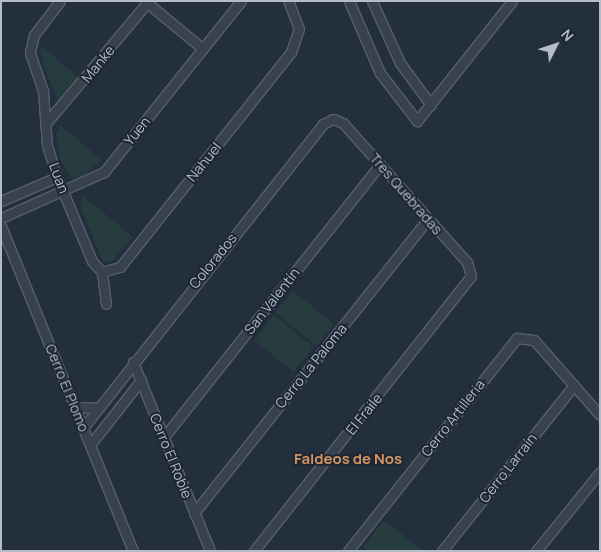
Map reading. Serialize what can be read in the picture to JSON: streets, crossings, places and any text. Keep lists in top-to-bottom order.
{
  "streets": {
    "street": [
      "Manke",
      "Yuen",
      "Nahuel",
      "Luan",
      "Tres Quebradas",
      "Colorados",
      "San Valentín",
      "Cerro La Paloma",
      "Cerro El Plomo",
      "El Fraile",
      "Cerro Artilleria",
      "Cerro El Roble",
      "Cerro Larraín"
    ]
  },
  "crossings": [
    ["Manke", "Luan"],
    ["Yuen", "Luan"],
    ["Nahuel", "Luan"],
    ["Tres Quebradas", "Colorados"],
    ["Tres Quebradas", "San Valentín"],
    ["Tres Quebradas", "Cerro La Paloma"],
    ["Tres Quebradas", "El Fraile"],
    ["Colorados", "Cerro El Plomo"],
    ["Colorados", "Cerro El Roble"],
    ["San Valentín", "Cerro El Roble"],
    ["Cerro La Paloma", "Cerro El Roble"],
    ["Cerro Artilleria", "Cerro Larraín"]
  ],
  "districts": ["Faldeos de Nos"],
  "north": "top right"
}
